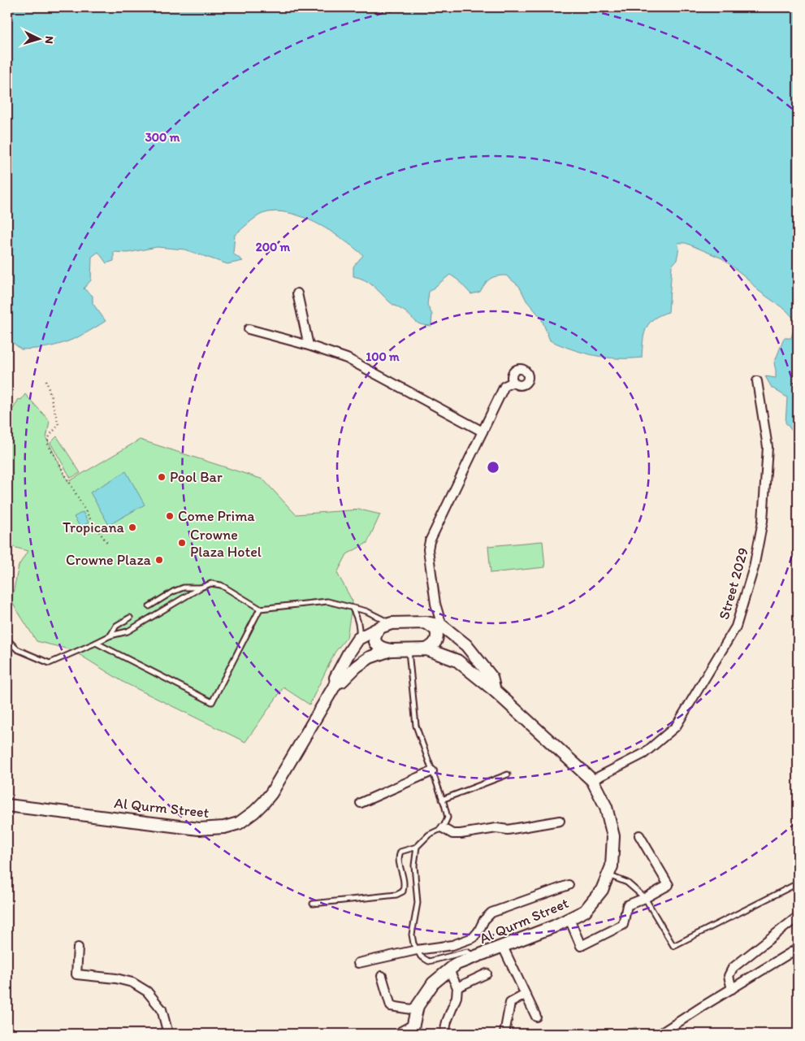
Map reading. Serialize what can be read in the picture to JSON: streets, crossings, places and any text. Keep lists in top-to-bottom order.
{
  "streets": {
    "street": ["Street 2029", "Al Qurm Street"]
  },
  "crossings": [
    ["Street 2029", "Al Qurm Street"]
  ],
  "places": [
    "Pool Bar",
    "Come Prima",
    "Tropicana",
    "Crowne Plaza Hotel",
    "Crowne Plaza"
  ],
  "north": "right",
  "rings": ["300 m", "200 m", "100 m"]
}
